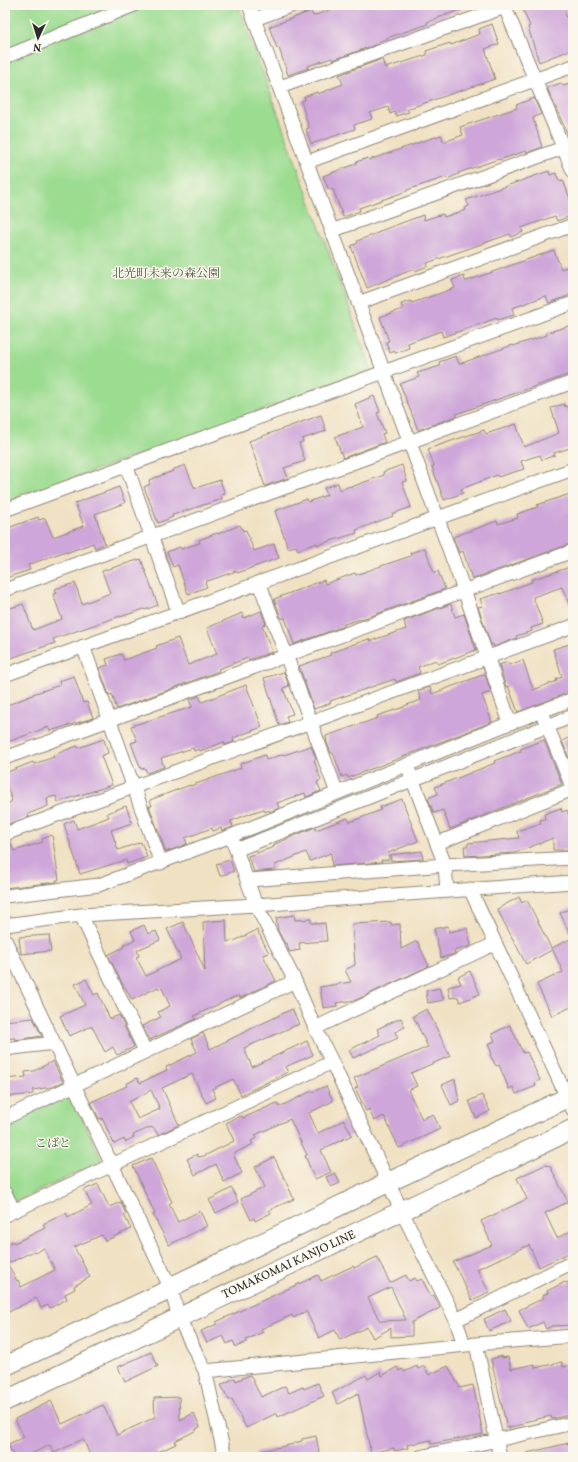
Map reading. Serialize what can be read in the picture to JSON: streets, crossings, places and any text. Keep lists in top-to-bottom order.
{
  "streets": {
    "main road": ["TOMAKOMAI KANJO LINE"]
  },
  "parks": ["北光町未来の森公園", "こばと"],
  "north": "bottom"
}
